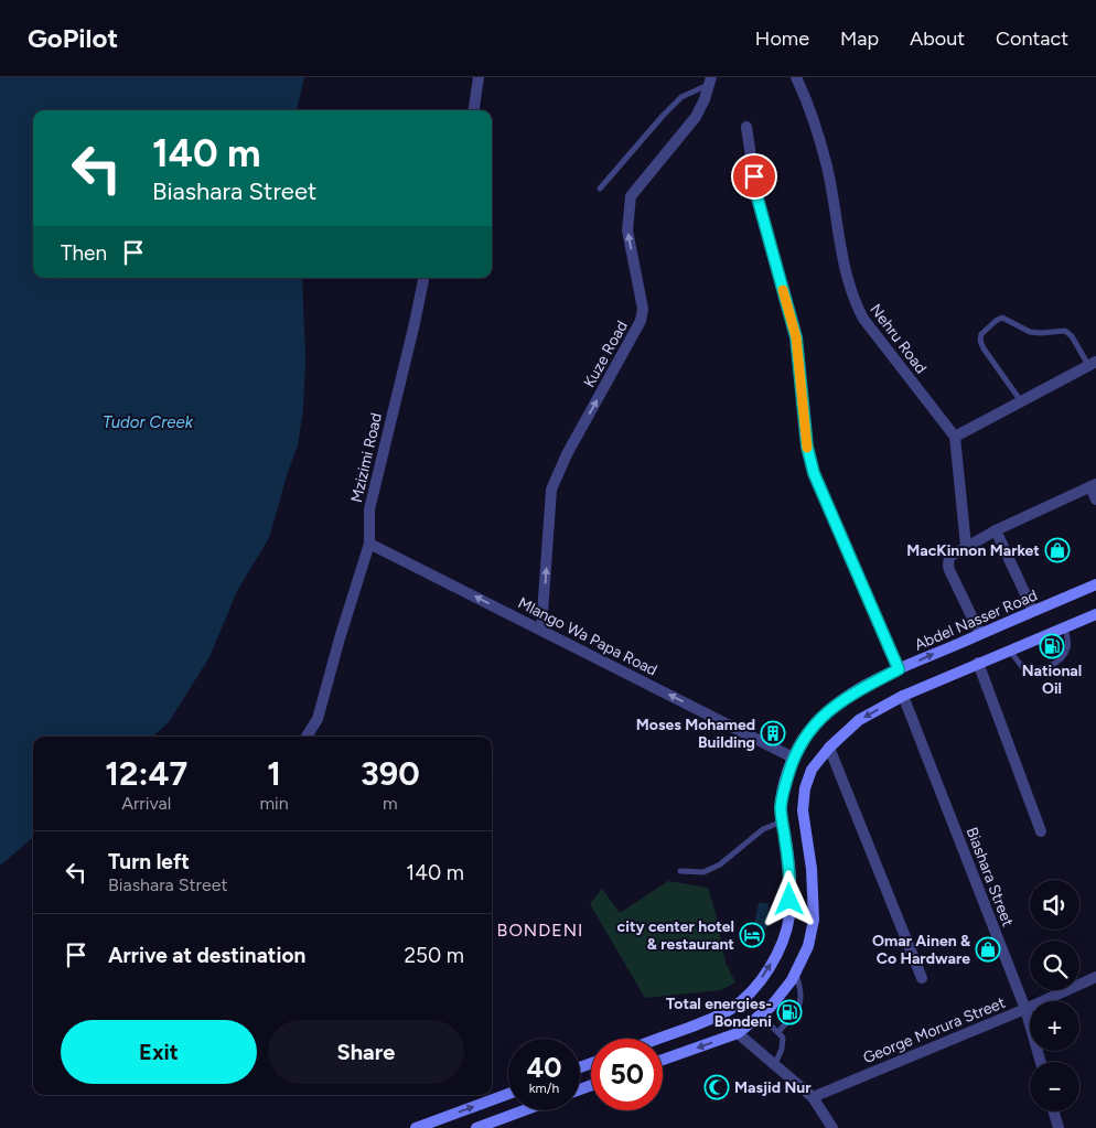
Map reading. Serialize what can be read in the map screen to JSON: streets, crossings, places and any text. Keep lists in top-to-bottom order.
{
  "streets": {
    "main road": ["Abdel Nasser Road"],
    "street": [
      "Nehru Road",
      "Kuze Road",
      "Mzizimi Road",
      "Mlango Wa Papa Road",
      "Biashara Street",
      "George Morura Street"
    ]
  },
  "crossings": [
    ["Kuze Road", "Mlango Wa Papa Road"],
    ["Mzizimi Road", "Mlango Wa Papa Road"],
    ["Abdel Nasser Road", "Mlango Wa Papa Road"],
    ["Biashara Street", "George Morura Street"]
  ],
  "one_way": ["Kuze Road", "Abdel Nasser Road", "Mlango Wa Papa Road"],
  "districts": ["BONDENI"],
  "water": ["Tudor Creek"],
  "places": {
    "shop": ["MacKinnon Market", "Omar Ainen & Co Hardware"],
    "fuel station": ["National Oil", "Total energies- Bondeni"],
    "building": ["Moses Mohamed Building"],
    "hotel": ["city center hotel & restaurant"],
    "mosque": ["Masjid Nur"]
  },
  "page": {
    "header": "GoPilot",
    "nav": [
      "Home",
      "Map",
      "About",
      "Contact"
    ],
    "turn": ["140 m", "Biashara Street"],
    "then": "Then",
    "eta": [
      "12:47",
      "Arrival",
      "1",
      "min",
      "390",
      "m"
    ],
    "list": [
      {
        "name": "Turn left",
        "note": "Biashara Street",
        "value": "140 m"
      },
      {
        "name": "Arrive at destination",
        "value": "250 m"
      }
    ],
    "map_buttons": ["+", "−"],
    "buttons": ["Exit", "Share"],
    "speed": "40 km/h",
    "limit": "50"
  }
}
